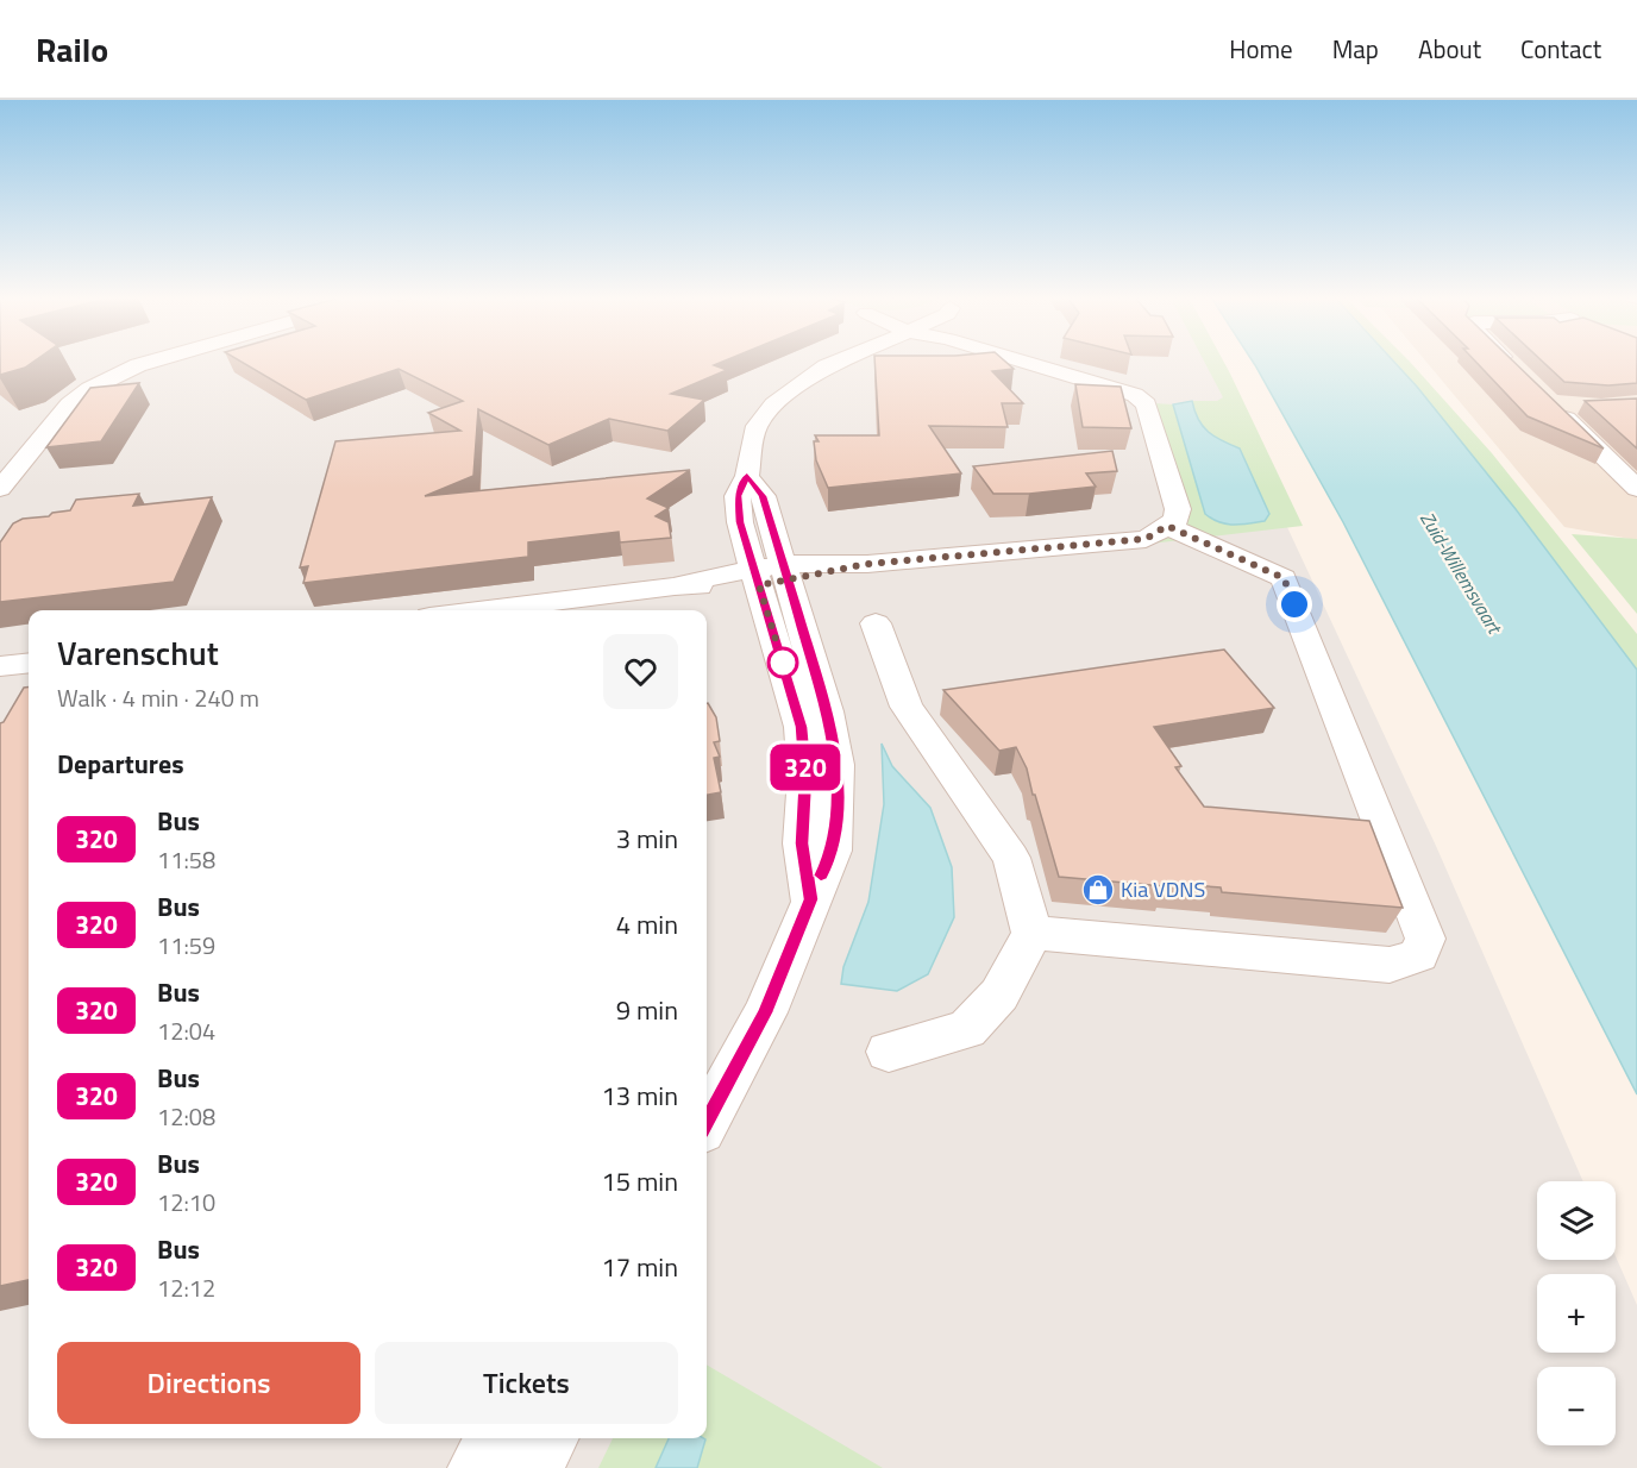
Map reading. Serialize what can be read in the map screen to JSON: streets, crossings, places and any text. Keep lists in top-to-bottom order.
{
  "water": ["Zuid-Willemsvaart"],
  "places": {
    "shop": ["Kia VDNS"]
  },
  "lines": ["bus line 320"],
  "page": {
    "header": "Railo",
    "nav": [
      "Home",
      "Map",
      "About",
      "Contact"
    ],
    "on_map": "320",
    "heading": [
      ["Varenschut", "Walk · 4 min · 240 m"],
      "Departures"
    ],
    "list": [
      {
        "mark": "320",
        "name": "Bus",
        "note": "11:58",
        "value": "3 min"
      },
      {
        "mark": "320",
        "name": "Bus",
        "note": "11:59",
        "value": "4 min"
      },
      {
        "mark": "320",
        "name": "Bus",
        "note": "12:04",
        "value": "9 min"
      },
      {
        "mark": "320",
        "name": "Bus",
        "note": "12:08",
        "value": "13 min"
      },
      {
        "mark": "320",
        "name": "Bus",
        "note": "12:10",
        "value": "15 min"
      },
      {
        "mark": "320",
        "name": "Bus",
        "note": "12:12",
        "value": "17 min"
      }
    ],
    "map_buttons": ["+", "−"],
    "buttons": ["Directions", "Tickets"]
  }
}
